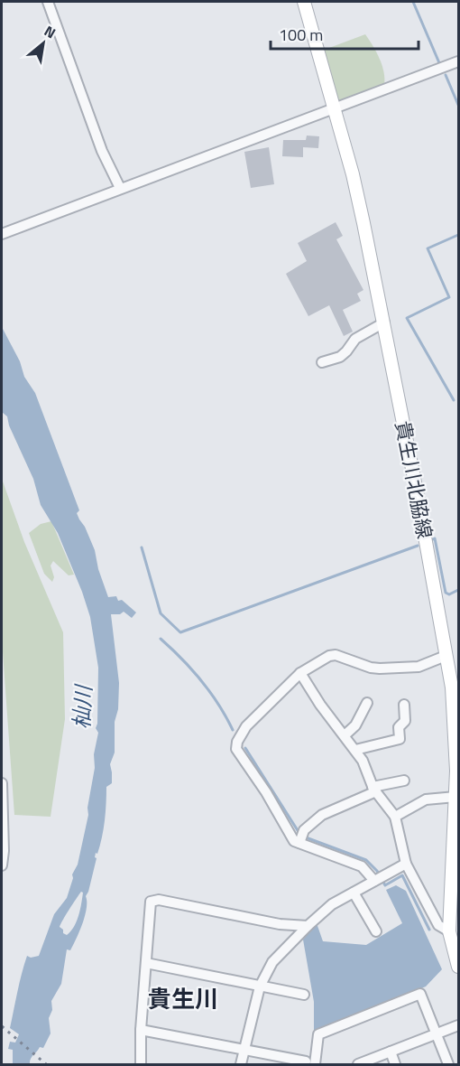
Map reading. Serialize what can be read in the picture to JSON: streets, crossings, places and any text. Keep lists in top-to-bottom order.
{
  "streets": {
    "main road": ["貴生川北脇線"]
  },
  "districts": ["貴生川"],
  "water": ["杣川"],
  "scale_bar": "100 m",
  "north": "top right"
}
